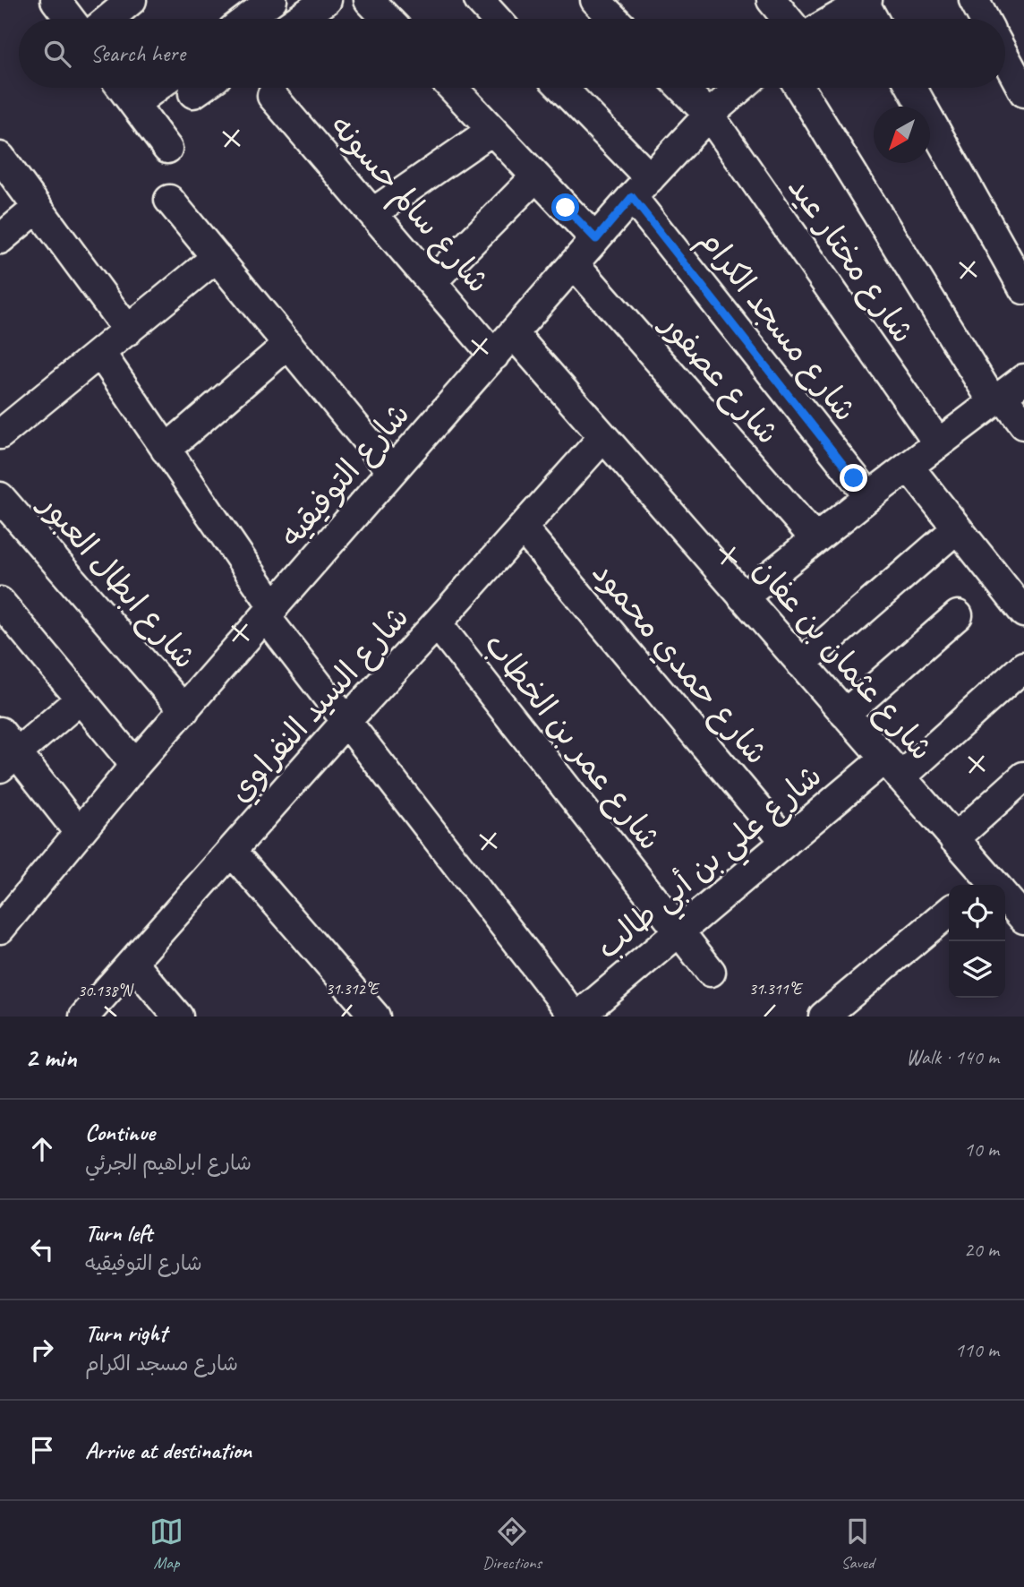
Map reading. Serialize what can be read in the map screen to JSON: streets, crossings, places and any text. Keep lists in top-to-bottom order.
{
  "streets": {
    "street": [
      "شارع سالم حسونه",
      "شارع مختار عيد",
      "شارع مسجد الكرام",
      "شارع عصفور",
      "شارع التوفيقيه",
      "شارع ابطال العبور",
      "شارع عثمان بن عفان",
      "شارع حمدي محمود",
      "شارع السيد النفراوي",
      "شارع عمر بن الخطاب",
      "شارع علي بن أبي طالب"
    ]
  },
  "crossings": [
    ["شارع سالم حسونه", "شارع التوفيقيه"],
    ["شارع مختار عيد", "شارع التوفيقيه"],
    ["شارع مسجد الكرام", "شارع التوفيقيه"],
    ["شارع عصفور", "شارع التوفيقيه"],
    ["شارع التوفيقيه", "شارع ابطال العبور"],
    ["شارع التوفيقيه", "شارع عثمان بن عفان"],
    ["شارع عثمان بن عفان", "شارع السيد النفراوي"],
    ["شارع عثمان بن عفان", "شارع علي بن أبي طالب"],
    ["شارع حمدي محمود", "شارع السيد النفراوي"],
    ["شارع حمدي محمود", "شارع علي بن أبي طالب"],
    ["شارع السيد النفراوي", "شارع عمر بن الخطاب"],
    ["شارع عمر بن الخطاب", "شارع علي بن أبي طالب"]
  ],
  "north": "bottom left",
  "page": {
    "search": "Search here",
    "heading": ["2 min", "Walk · 140 m"],
    "list": [
      ["Continue", "شارع ابراهيم الجرئي", "10 m"],
      ["Turn left", "شارع التوفيقيه", "20 m"],
      ["Turn right", "شارع مسجد الكرام", "110 m"],
      "Arrive at destination"
    ],
    "nav": ["Map", "Directions", "Saved"]
  },
  "coordinates": ["31.312°E", "31.311°E", "30.138°N"]
}
